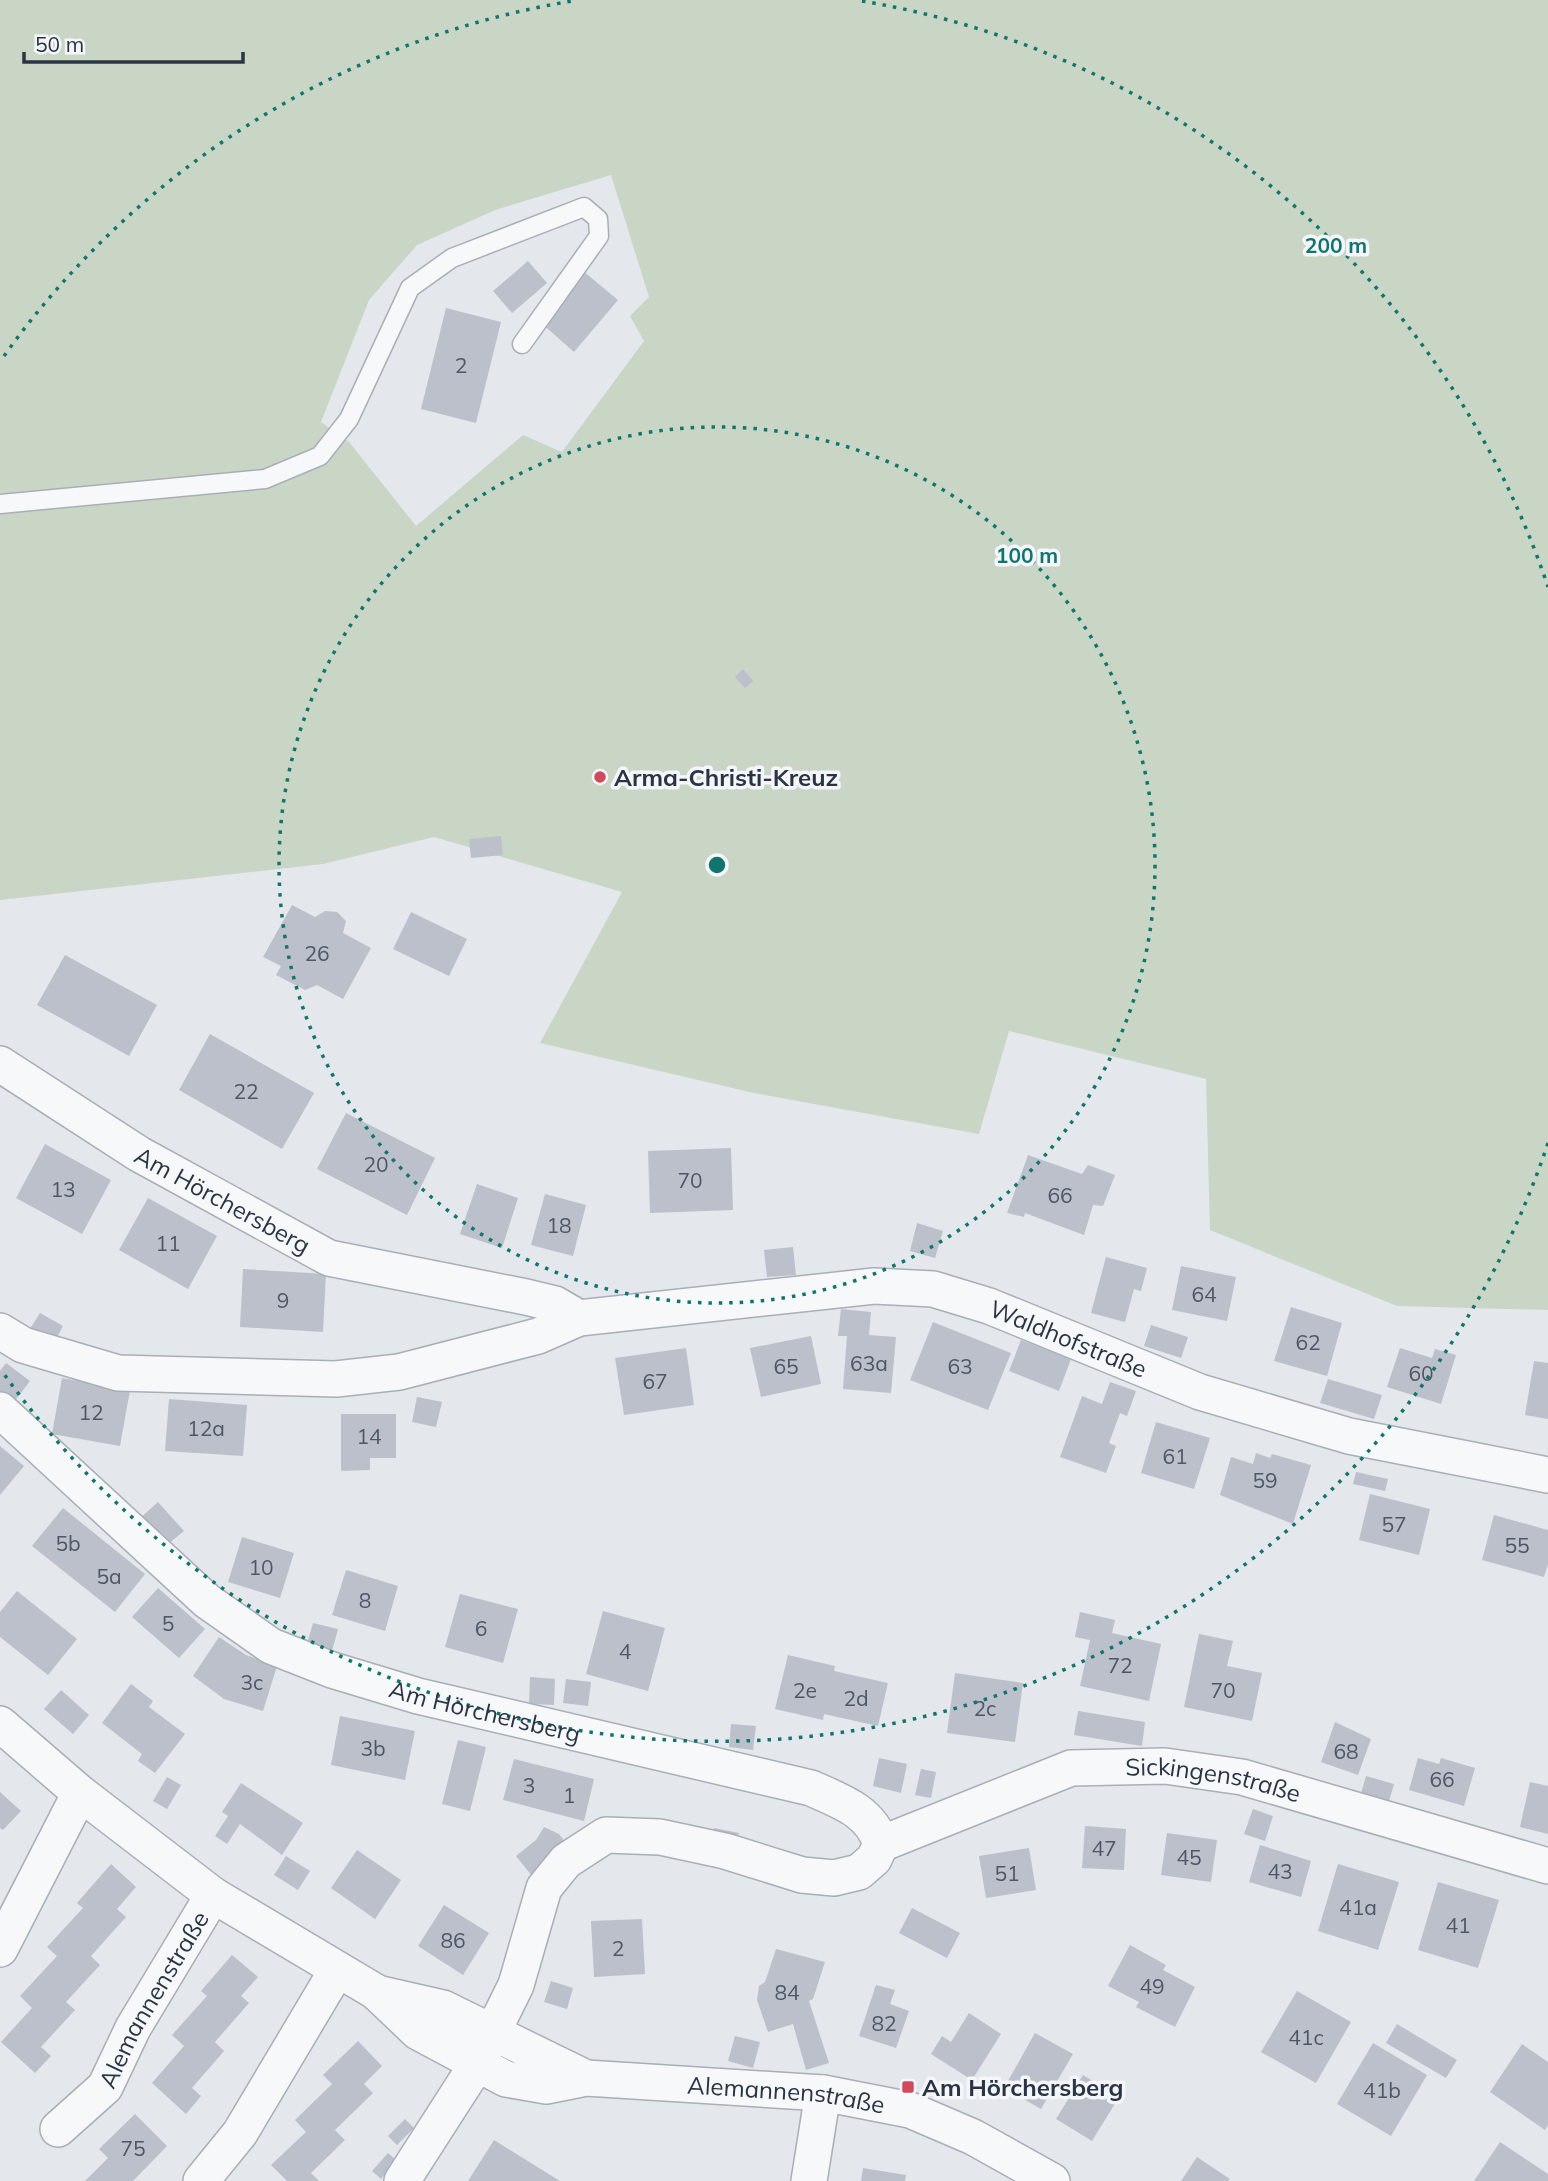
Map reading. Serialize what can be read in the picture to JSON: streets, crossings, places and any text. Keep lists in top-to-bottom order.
{
  "streets": {
    "street": [
      "Am Hörchersberg",
      "Waldhofstraße",
      "Sickingenstraße",
      "Alemannenstraße"
    ]
  },
  "crossings": [
    ["Am Hörchersberg", "Waldhofstraße"],
    ["Am Hörchersberg", "Sickingenstraße"]
  ],
  "places": {
    "other": ["Arma-Christi-Kreuz"],
    "transit": ["Am Hörchersberg"]
  },
  "house_numbers": [
    "2",
    "26",
    "22",
    "20",
    "70",
    "13",
    "66",
    "18",
    "11",
    "64",
    "9",
    "62",
    "63a",
    "65",
    "63",
    "60",
    "67",
    "12",
    "12a",
    "14",
    "61",
    "59",
    "57",
    "5b",
    "55",
    "10",
    "5a",
    "8",
    "5",
    "6",
    "4",
    "72",
    "3c",
    "2e",
    "70",
    "2d",
    "2c",
    "3b",
    "68",
    "66",
    "3",
    "1",
    "47",
    "45",
    "43",
    "51",
    "41a",
    "41",
    "86",
    "2",
    "49",
    "84",
    "82",
    "41c",
    "41b",
    "75"
  ],
  "scale_bar": "50 m",
  "rings": ["200 m", "100 m"]
}
